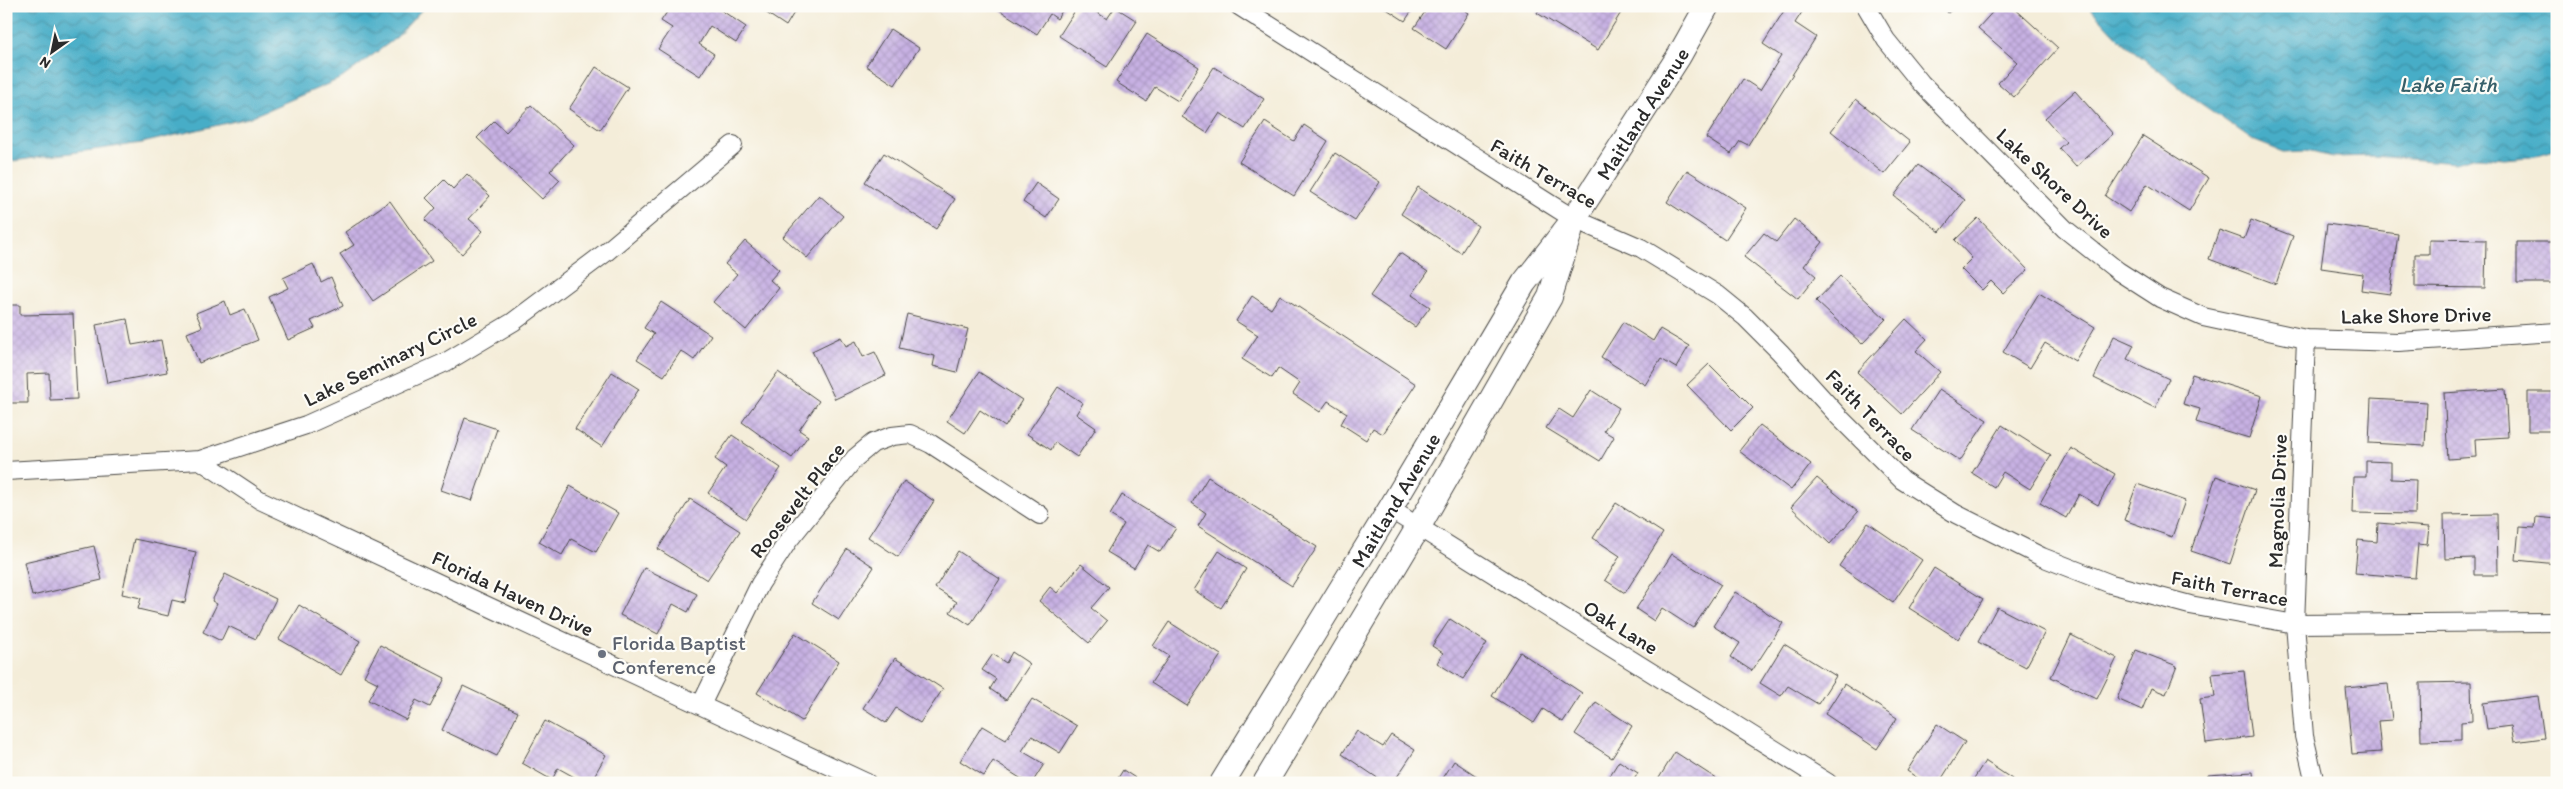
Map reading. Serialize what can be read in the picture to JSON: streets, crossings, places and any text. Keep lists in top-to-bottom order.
{
  "streets": {
    "main road": ["Maitland Avenue"],
    "street": [
      "Faith Terrace",
      "Lake Shore Drive",
      "Lake Seminary Circle",
      "Roosevelt Place",
      "Magnolia Drive",
      "Florida Haven Drive",
      "Oak Lane"
    ]
  },
  "crossings": [
    ["Maitland Avenue", "Faith Terrace"],
    ["Maitland Avenue", "Oak Lane"],
    ["Faith Terrace", "Magnolia Drive"],
    ["Lake Shore Drive", "Magnolia Drive"],
    ["Lake Seminary Circle", "Florida Haven Drive"],
    ["Roosevelt Place", "Florida Haven Drive"]
  ],
  "water": ["Lake Faith"],
  "places": ["Florida Baptist Conference"],
  "north": "bottom left"
}
